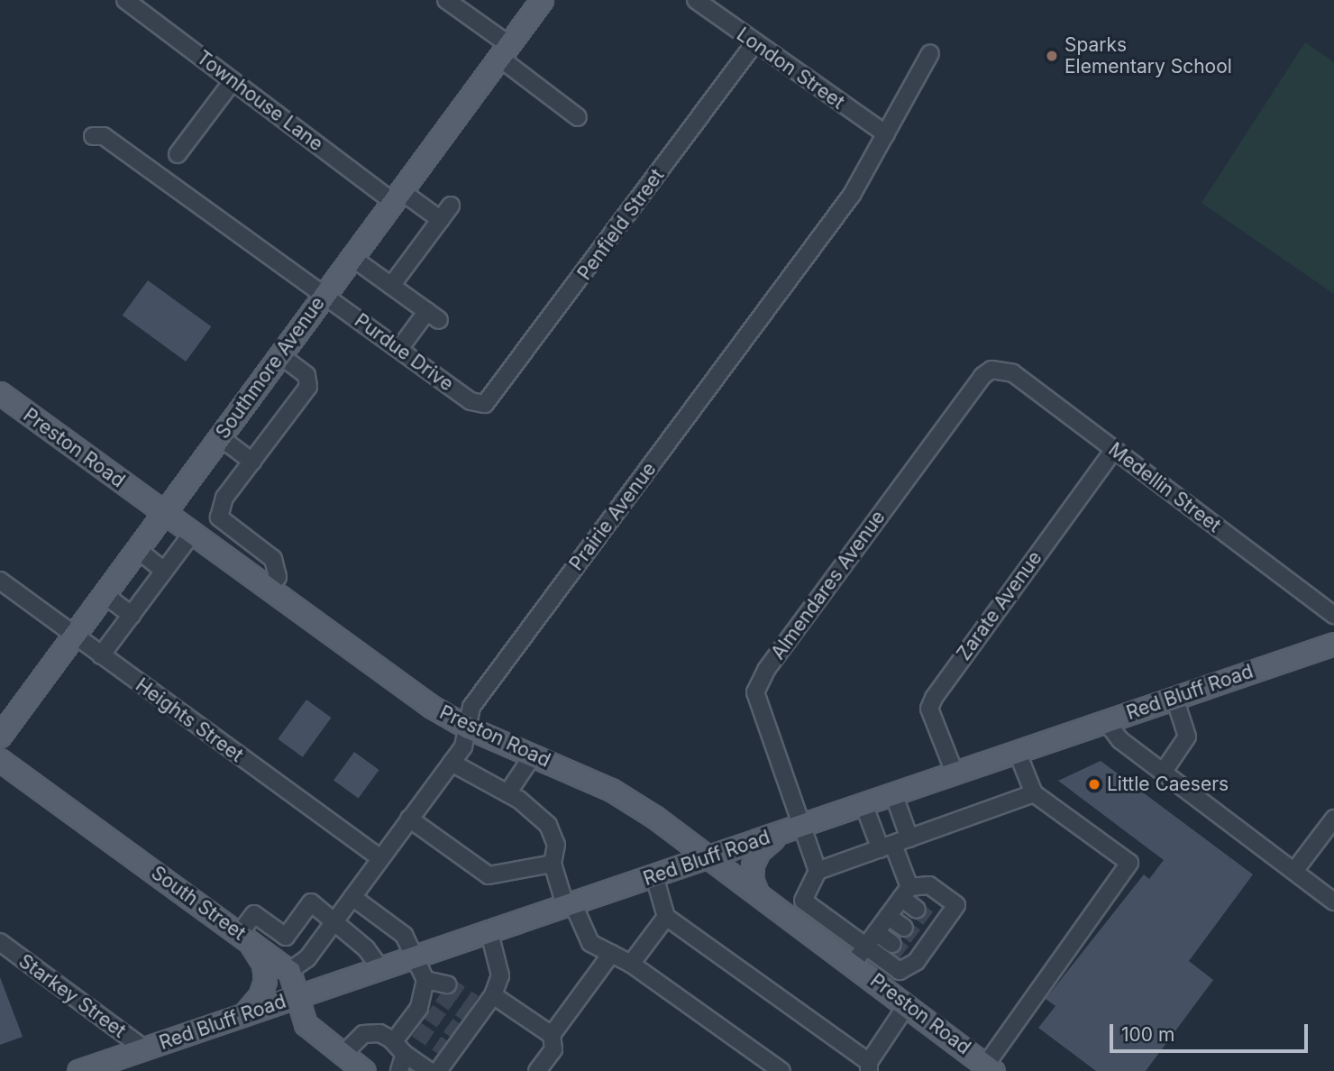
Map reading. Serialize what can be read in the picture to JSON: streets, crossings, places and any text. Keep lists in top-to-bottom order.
{
  "streets": {
    "main road": [
      "Southmore Avenue",
      "Preston Road",
      "Red Bluff Road",
      "South Street"
    ],
    "street": [
      "London Street",
      "Townhouse Lane",
      "Penfield Street",
      "Purdue Drive",
      "Medellin Street",
      "Prairie Avenue",
      "Almendares Avenue",
      "Zarate Avenue",
      "Heights Street",
      "Starkey Street"
    ]
  },
  "crossings": [
    ["London Street", "Penfield Street"],
    ["London Street", "Prairie Avenue"],
    ["Townhouse Lane", "Southmore Avenue"],
    ["Penfield Street", "Purdue Drive"],
    ["Purdue Drive", "Southmore Avenue"],
    ["Southmore Avenue", "Preston Road"],
    ["Southmore Avenue", "Heights Street"],
    ["Preston Road", "Prairie Avenue"],
    ["Preston Road", "Red Bluff Road"],
    ["Medellin Street", "Almendares Avenue"],
    ["Medellin Street", "Zarate Avenue"],
    ["Prairie Avenue", "Heights Street"],
    ["Prairie Avenue", "South Street"],
    ["Almendares Avenue", "Red Bluff Road"],
    ["Zarate Avenue", "Red Bluff Road"],
    ["Red Bluff Road", "Starkey Street"]
  ],
  "places": ["Sparks Elementary School", "Little Caesers"],
  "scale_bar": "100 m"
}
